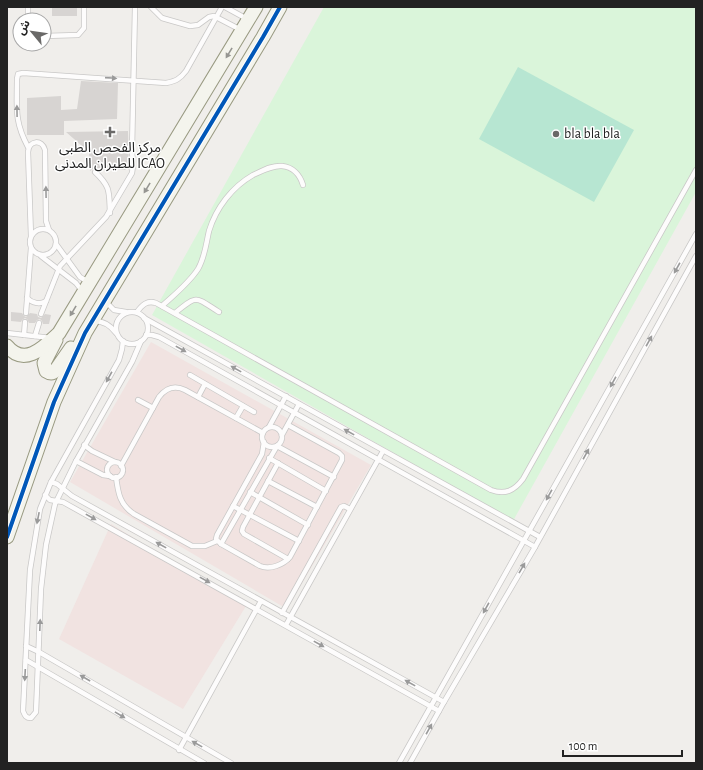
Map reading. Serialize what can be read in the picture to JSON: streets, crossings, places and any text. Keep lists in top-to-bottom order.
{
  "places": {
    "health": ["مركز الفحص الطبى للطيران المدنى ICAO"],
    "other": ["bla bla bla"]
  },
  "scale_bar": "100 m",
  "north": "top left"
}
